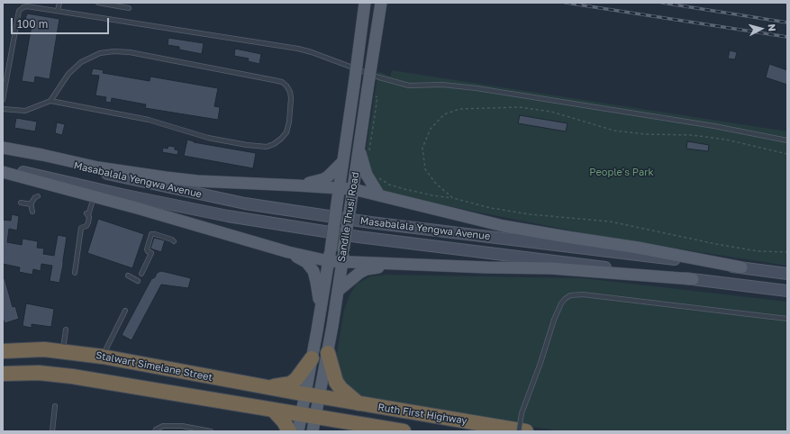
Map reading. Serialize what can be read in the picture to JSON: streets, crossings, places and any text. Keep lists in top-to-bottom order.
{
  "streets": {
    "highway": ["Stalwart Simelane Street", "Ruth First Highway"],
    "main road": ["Masabalala Yengwa Avenue", "Sandile Thusi Road"]
  },
  "crossings": [
    ["Sandile Thusi Road", "Stalwart Simelane Street"],
    ["Sandile Thusi Road", "Ruth First Highway"],
    ["Stalwart Simelane Street", "Ruth First Highway"]
  ],
  "parks": ["People's Park"],
  "scale_bar": "100 m",
  "north": "right"
}
